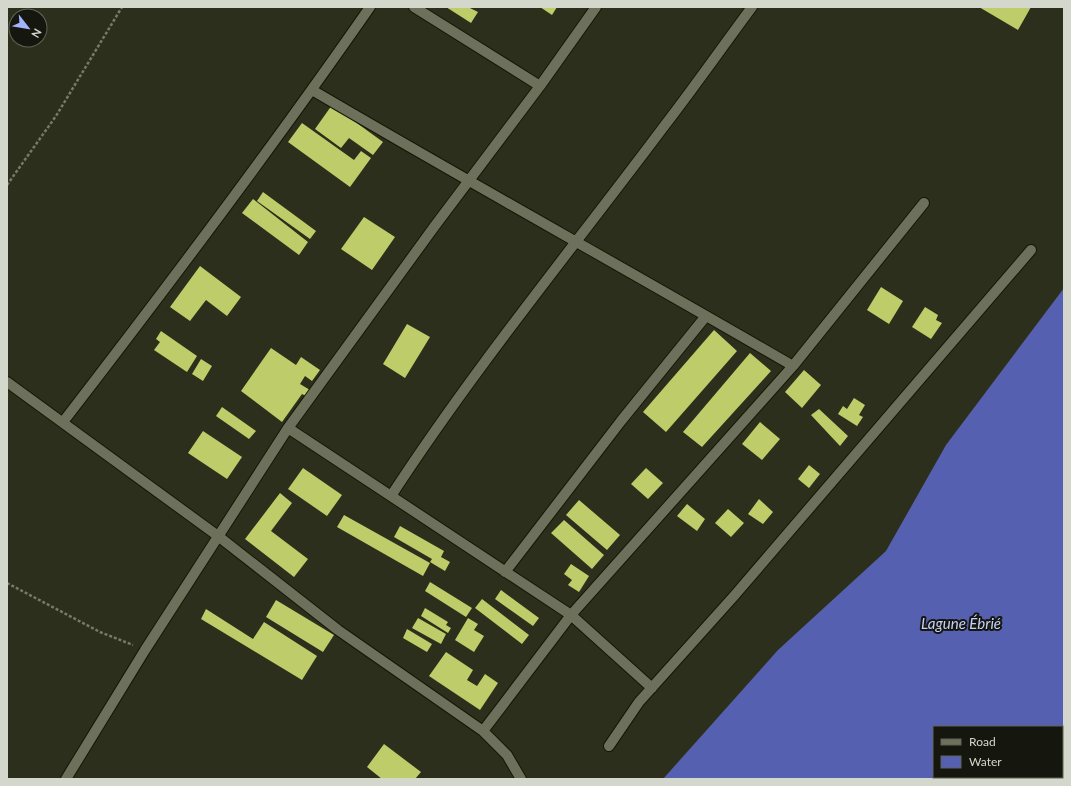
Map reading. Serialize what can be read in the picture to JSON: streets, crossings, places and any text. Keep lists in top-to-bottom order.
{
  "water": ["Lagune Ébrié"],
  "legend": ["Road", "Water"],
  "north": "bottom right"
}
